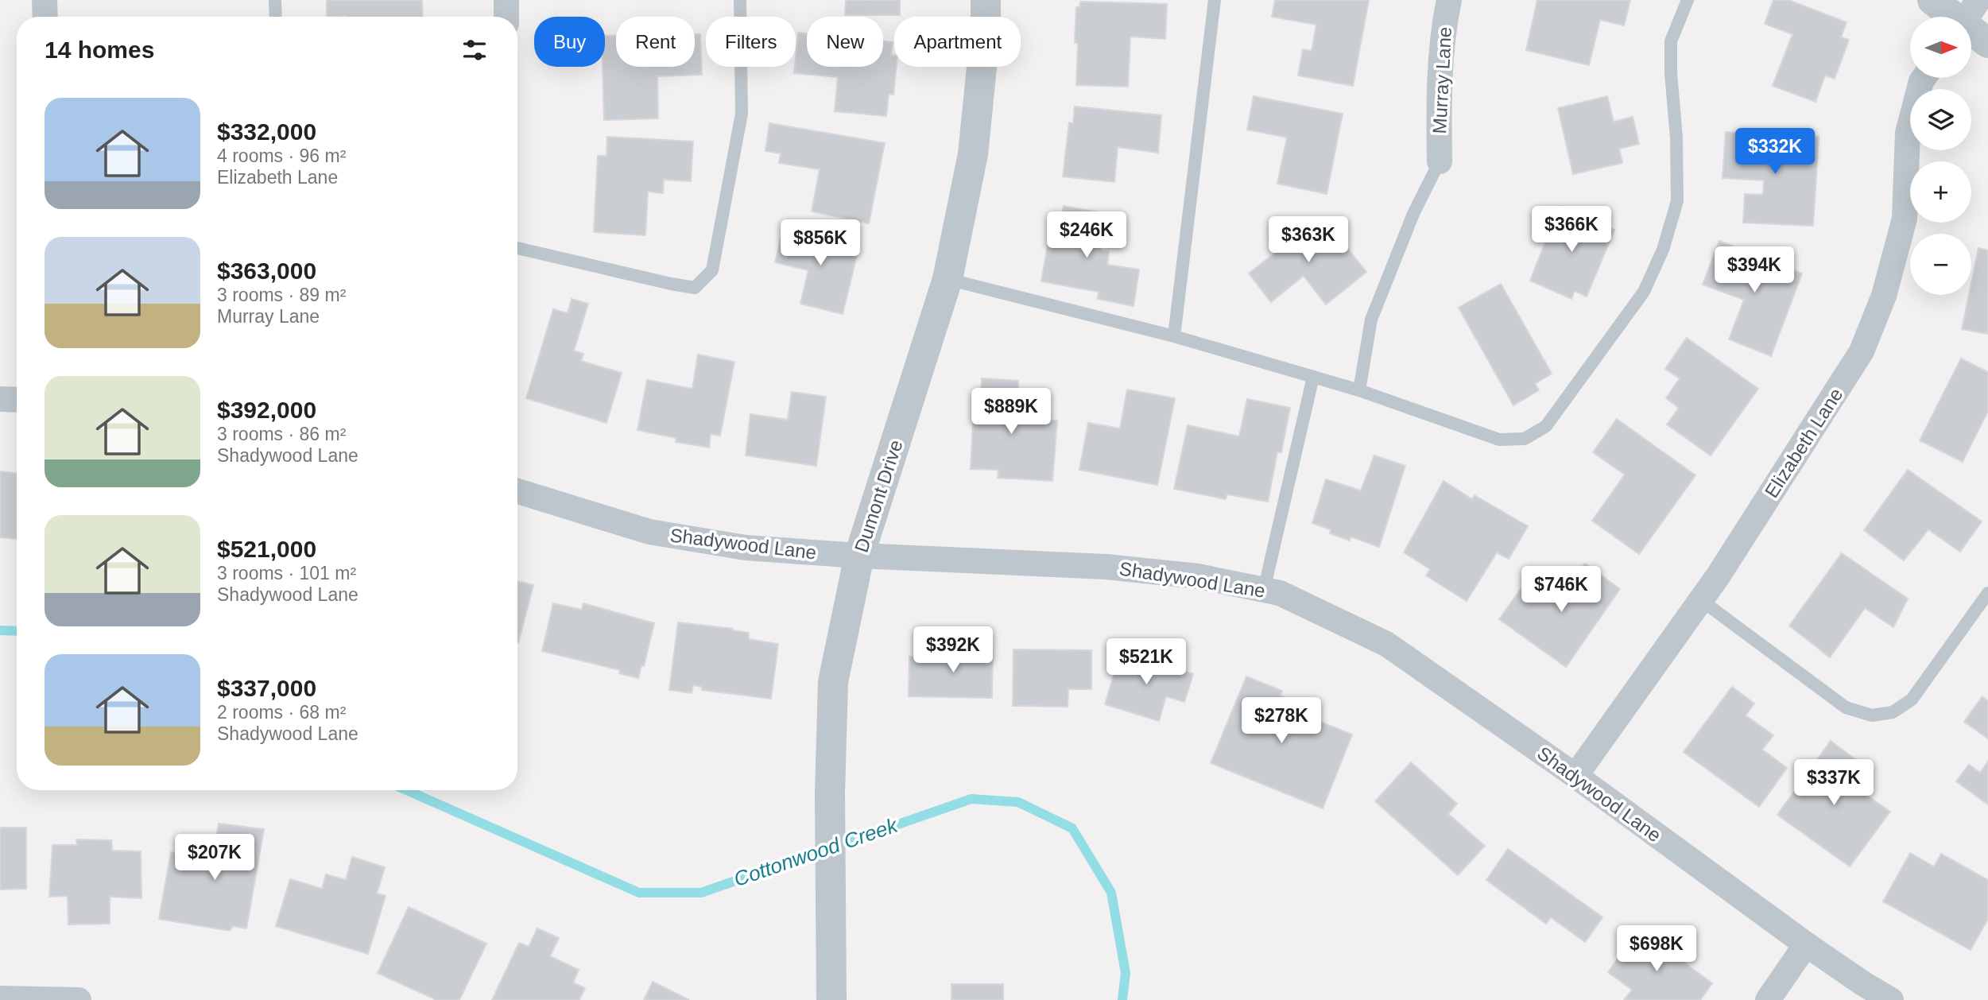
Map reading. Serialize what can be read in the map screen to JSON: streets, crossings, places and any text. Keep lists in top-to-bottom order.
{
  "streets": {
    "street": [
      "Murray Lane",
      "Elizabeth Lane",
      "Dumont Drive",
      "Shadywood Lane"
    ]
  },
  "crossings": [
    ["Elizabeth Lane", "Shadywood Lane"],
    ["Dumont Drive", "Shadywood Lane"]
  ],
  "water": ["Cottonwood Creek"],
  "north": "right",
  "page": {
    "map_buttons": ["+", "−"],
    "chip": [
      "Buy",
      "Rent",
      "Filters",
      "New",
      "Apartment"
    ],
    "heading": "14 homes",
    "list": [
      {
        "name": "$332,000",
        "note": "4 rooms · 96 m² · Elizabeth Lane"
      },
      {
        "name": "$363,000",
        "note": "3 rooms · 89 m² · Murray Lane"
      },
      {
        "name": "$392,000",
        "note": "3 rooms · 86 m² · Shadywood Lane"
      },
      {
        "name": "$521,000",
        "note": "3 rooms · 101 m² · Shadywood Lane"
      },
      {
        "name": "$337,000",
        "note": "2 rooms · 68 m² · Shadywood Lane"
      }
    ],
    "price": [
      "$332K",
      "$366K",
      "$246K",
      "$363K",
      "$856K",
      "$394K",
      "$889K",
      "$746K",
      "$392K",
      "$521K",
      "$278K",
      "$337K",
      "$207K",
      "$698K"
    ]
  }
}
